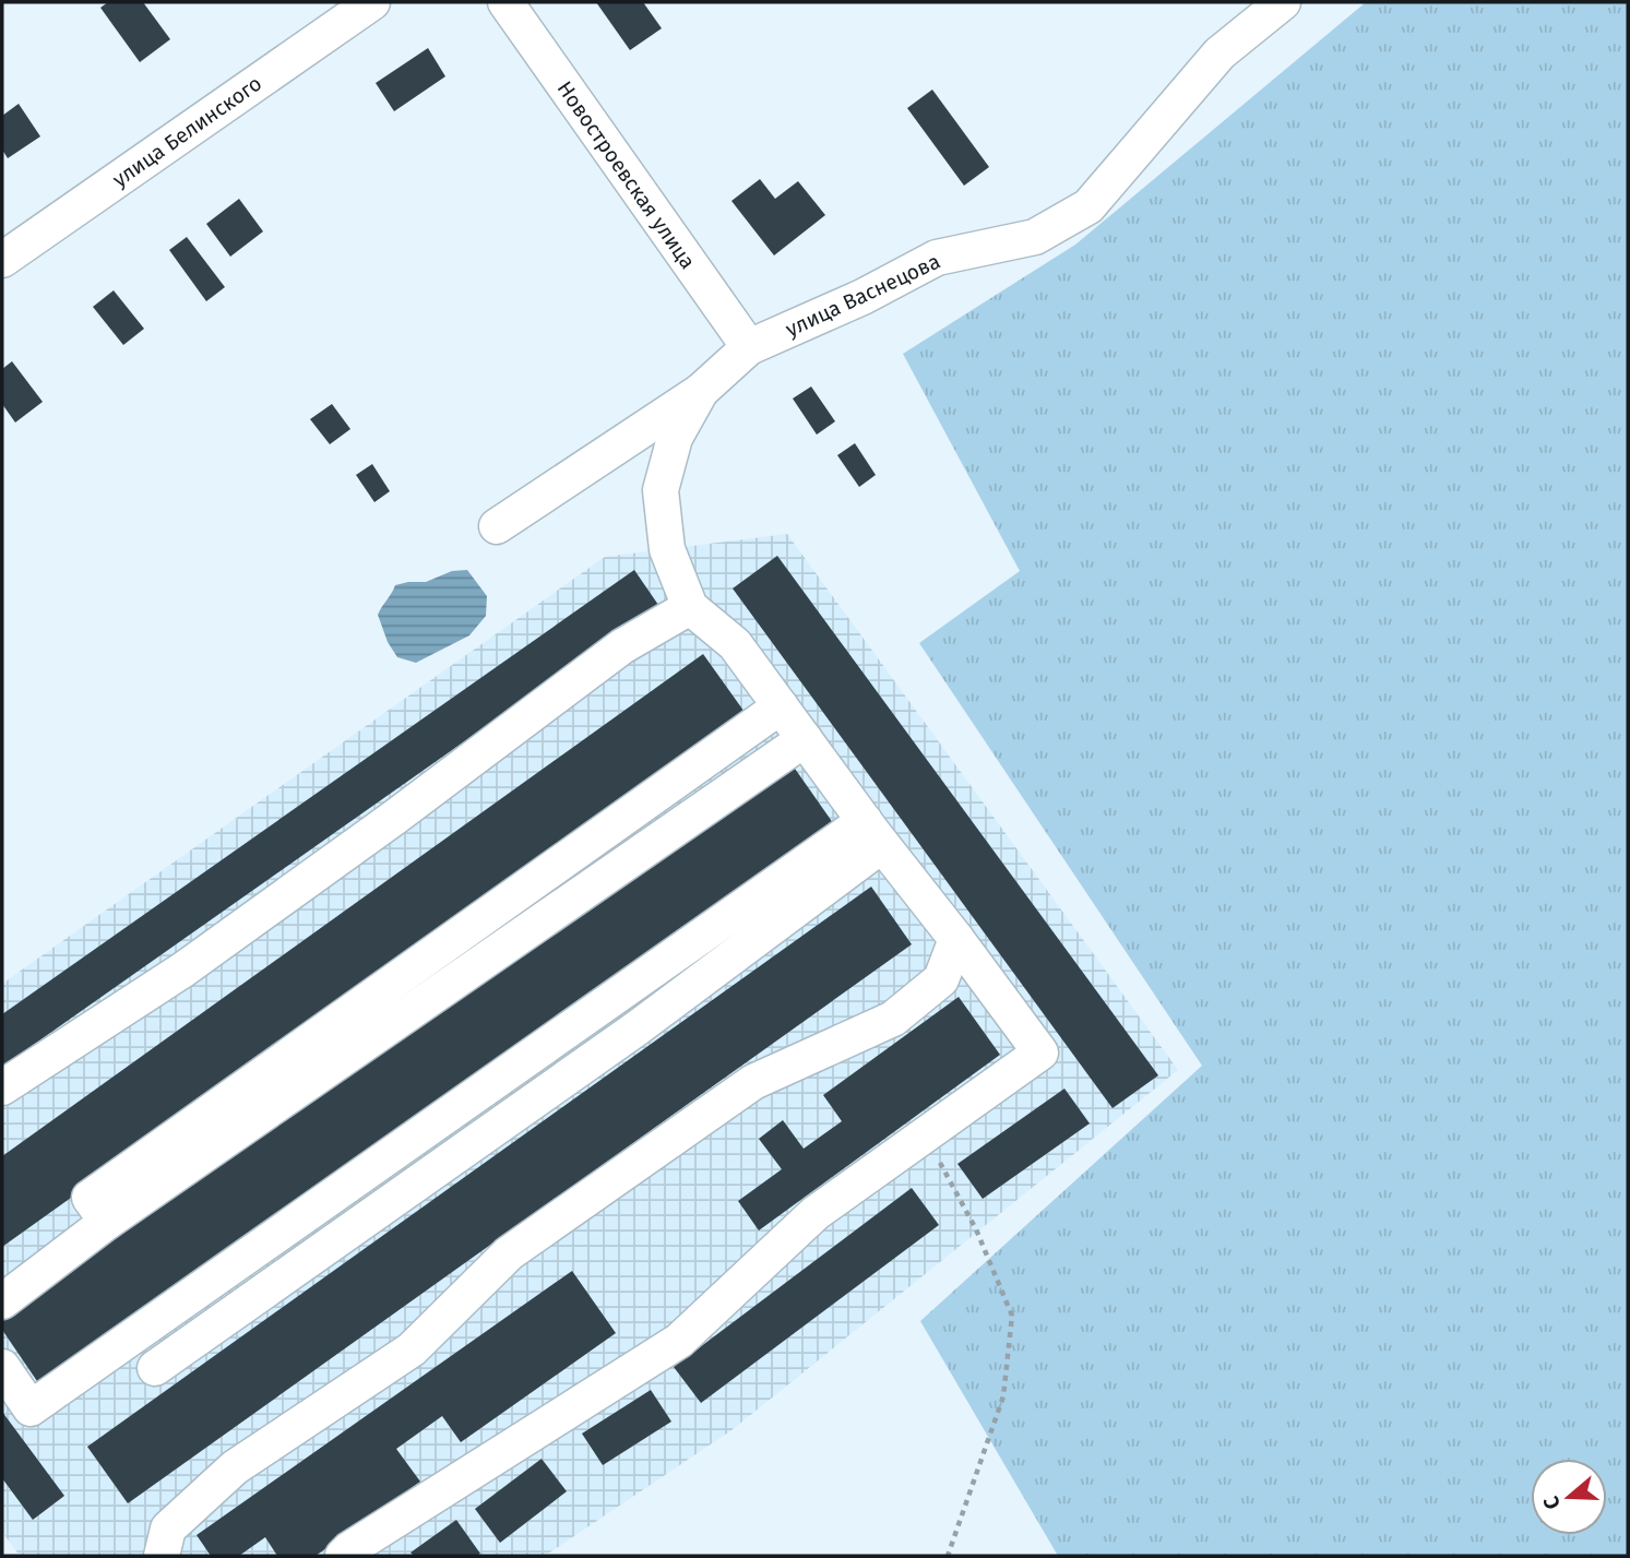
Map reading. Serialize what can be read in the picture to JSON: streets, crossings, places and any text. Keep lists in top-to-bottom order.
{
  "streets": {
    "street": ["улица Белинского", "Новостроевская улица", "улица Васнецова"]
  },
  "crossings": [
    ["Новостроевская улица", "улица Васнецова"]
  ],
  "north": "left"
}
